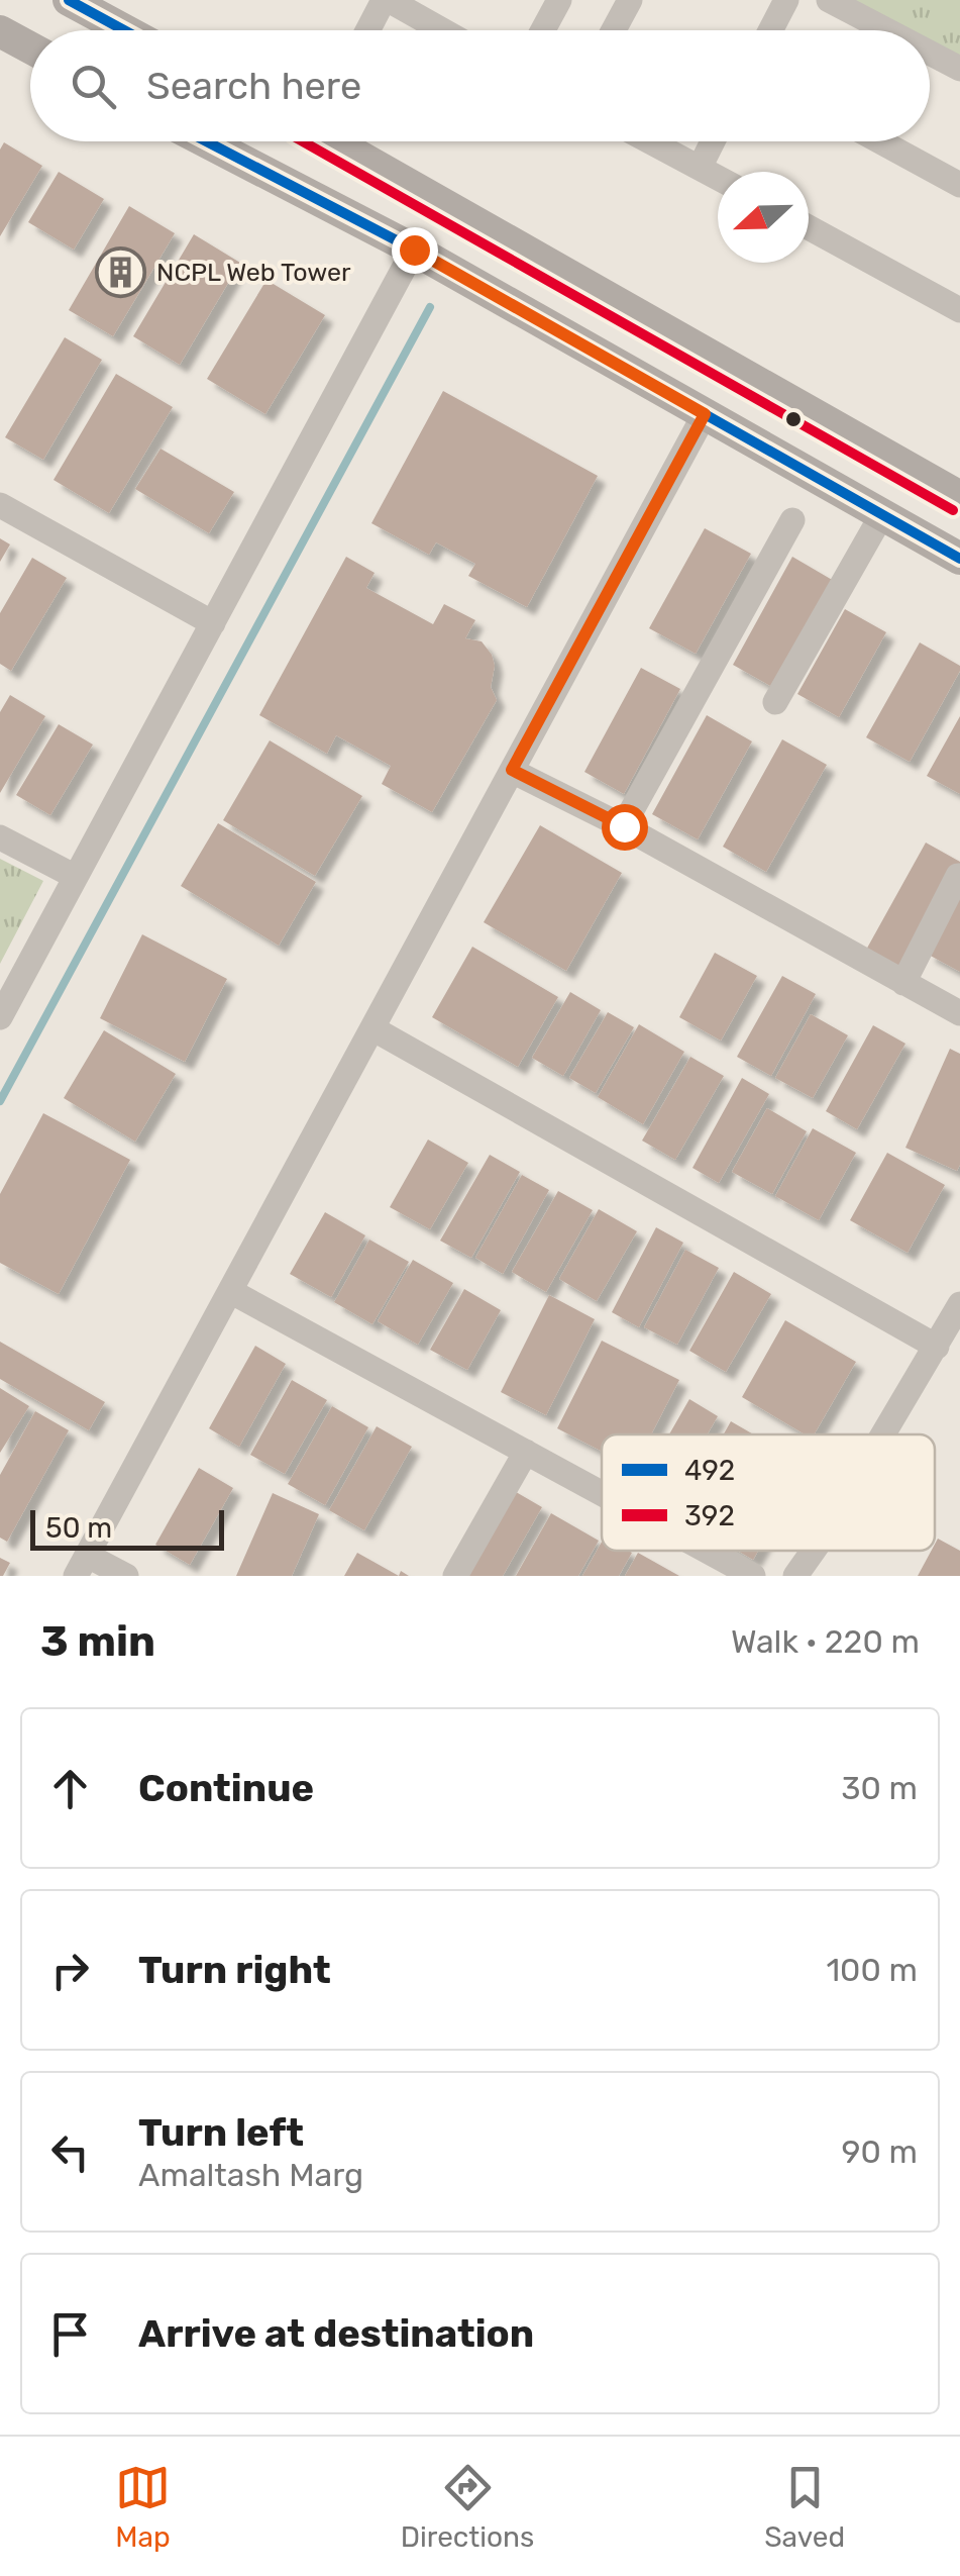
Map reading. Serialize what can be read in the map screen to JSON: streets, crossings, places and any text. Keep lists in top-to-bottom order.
{
  "places": {
    "building": ["NCPL Web Tower"]
  },
  "lines": ["transit line 492", "transit line 392"],
  "legend": ["492", "392"],
  "scale_bar": "50 m",
  "north": "left",
  "page": {
    "search": "Search here",
    "scale": "50 m",
    "heading": ["3 min", "Walk · 220 m"],
    "list": [
      ["Continue", "30 m"],
      ["Turn right", "100 m"],
      ["Turn left", "Amaltash Marg", "90 m"],
      "Arrive at destination"
    ],
    "nav": ["Map", "Directions", "Saved"]
  }
}
